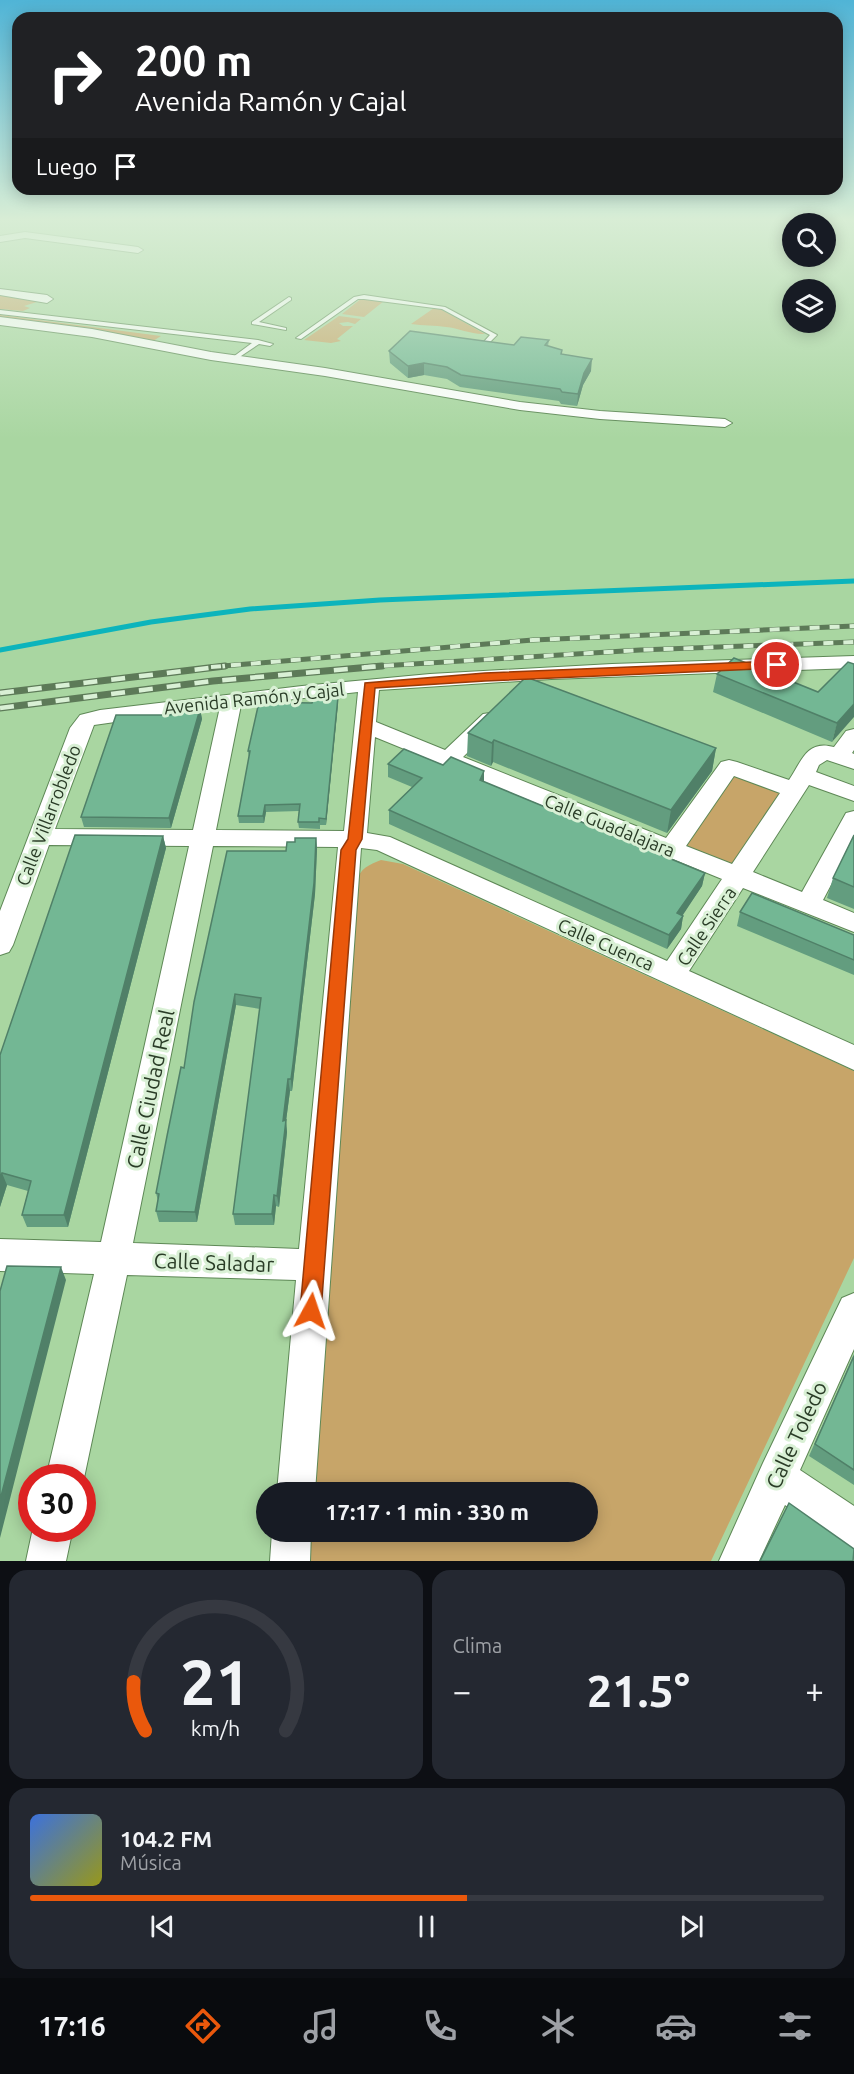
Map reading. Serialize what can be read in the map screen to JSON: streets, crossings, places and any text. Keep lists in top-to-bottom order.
{
  "streets": {
    "street": [
      "Avenida Ramón y Cajal",
      "Calle Villarrobledo",
      "Calle Guadalajara",
      "Calle Sierra",
      "Calle Cuenca",
      "Calle Ciudad Real",
      "Calle Saladar",
      "Calle Toledo"
    ]
  },
  "crossings": [
    ["Avenida Ramón y Cajal", "Calle Villarrobledo"],
    ["Avenida Ramón y Cajal", "Calle Ciudad Real"],
    ["Calle Villarrobledo", "Calle Cuenca"],
    ["Calle Guadalajara", "Calle Sierra"],
    ["Calle Sierra", "Calle Cuenca"],
    ["Calle Cuenca", "Calle Ciudad Real"],
    ["Calle Ciudad Real", "Calle Saladar"]
  ],
  "page": {
    "turn": ["200 m", "Avenida Ramón y Cajal"],
    "then": "Luego",
    "limit": "30",
    "trip": "17:17 · 1 min · 330 m",
    "tile": "Clima",
    "heat": ["−", "21.5°", "+"],
    "song": ["104.2 FM", "Música"],
    "tabs": "17:16",
    "gauge": ["21", "km/h"]
  }
}
